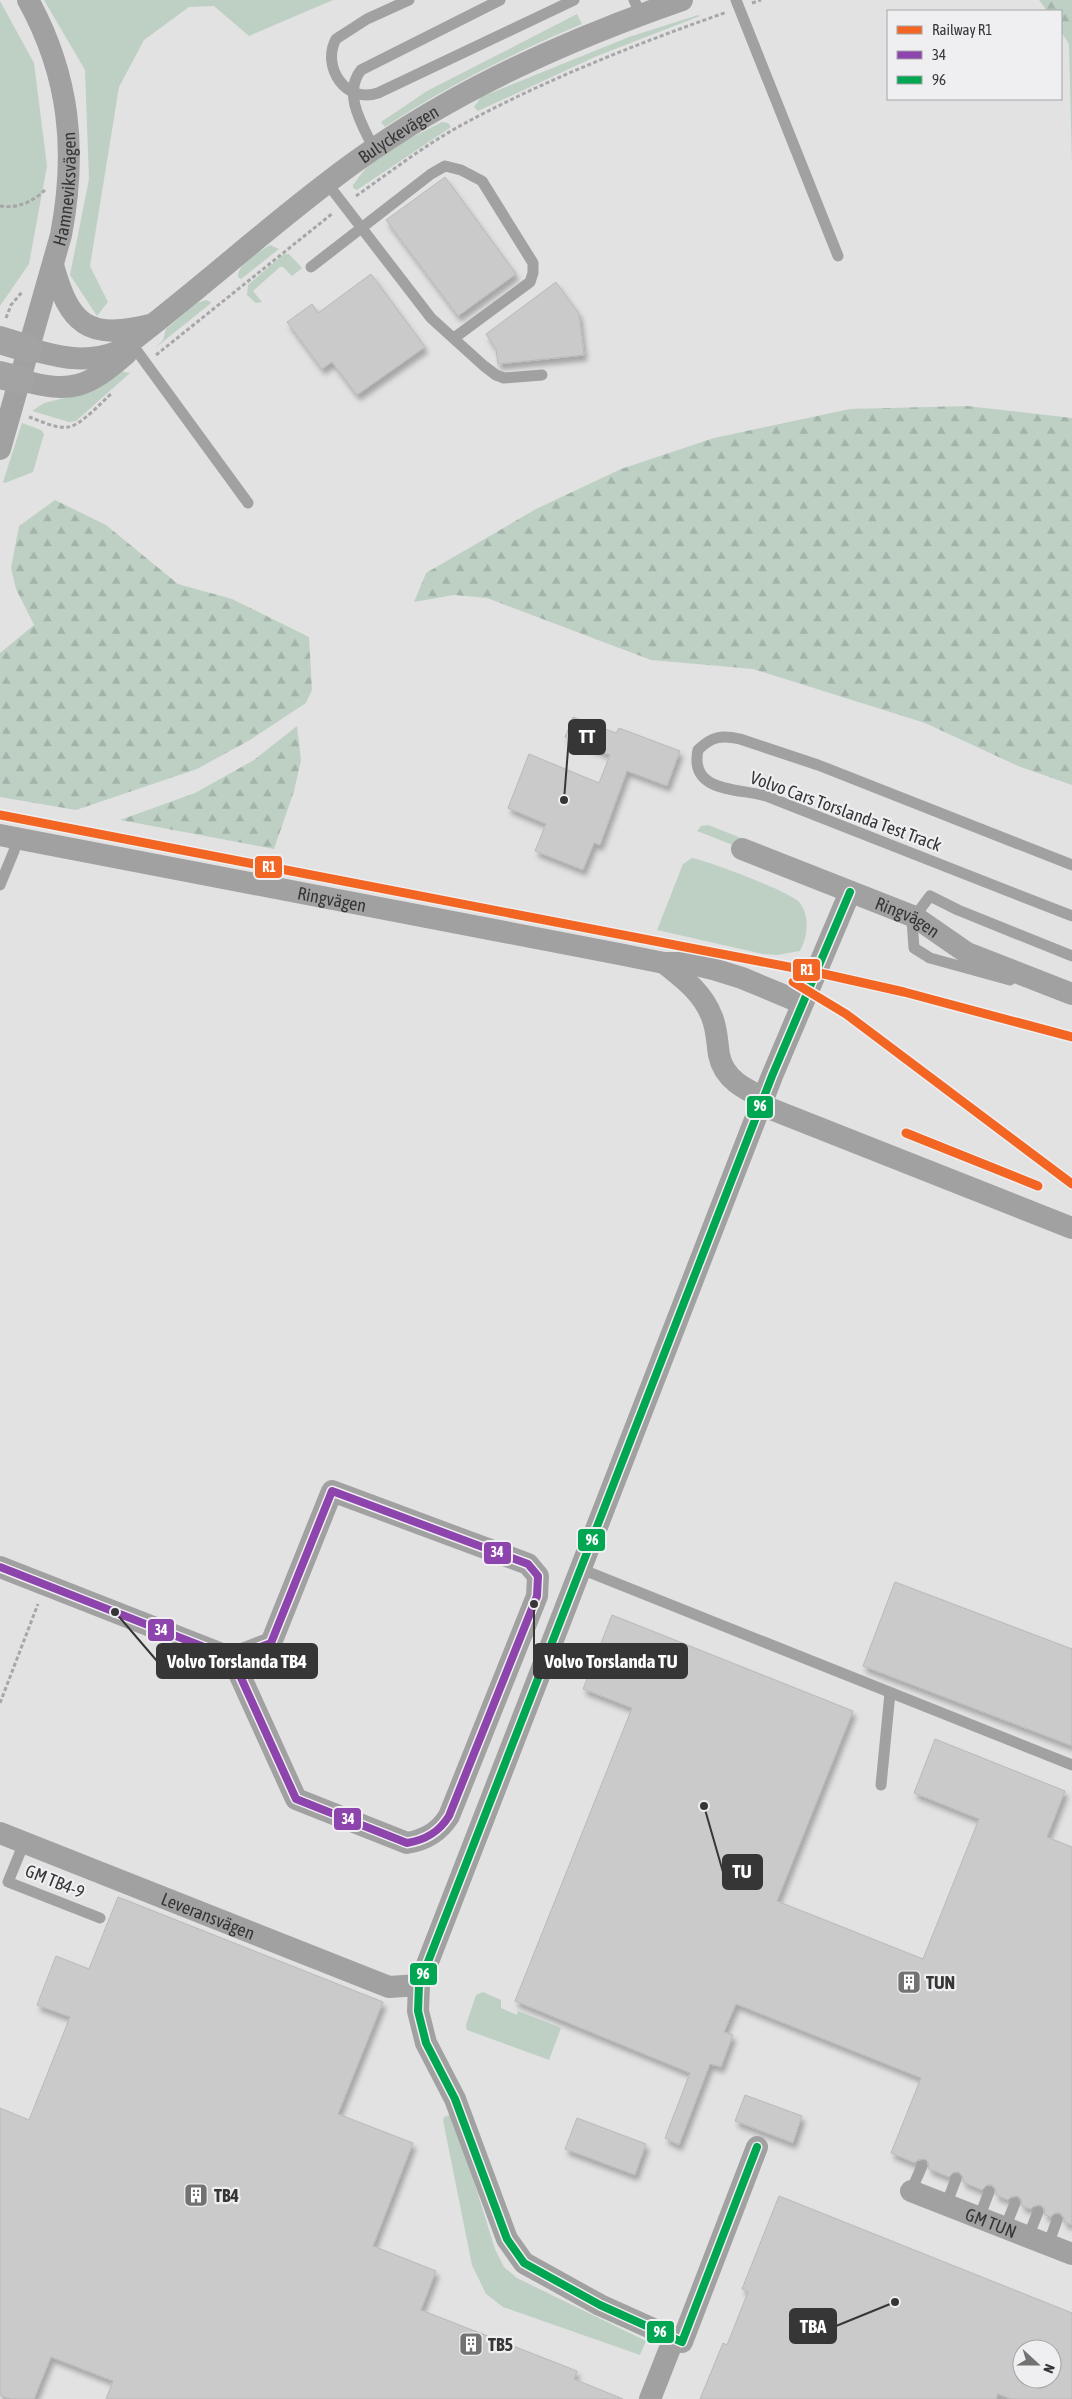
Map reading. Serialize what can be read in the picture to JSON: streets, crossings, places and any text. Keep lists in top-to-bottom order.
{
  "streets": {
    "street": [
      "Bulyckevägen",
      "Hamneviksvägen",
      "Ringvägen",
      "Leveransvägen",
      "GM TUN"
    ],
    "lane": ["Volvo Cars Torslanda Test Track", "GM TB4-9"]
  },
  "crossings": [
    ["Bulyckevägen", "Hamneviksvägen"],
    ["GM TB4-9", "Leveransvägen"]
  ],
  "places": {
    "other": [
      "TT",
      "Volvo Torslanda TU",
      "Volvo Torslanda TB4",
      "TU",
      "TBA"
    ],
    "building": ["TUN", "TB4", "TB5"]
  },
  "lines": ["rail line R1", "transit line 96", "transit line 34"],
  "legend": ["Railway R1", "34", "96"],
  "north": "right"
}
